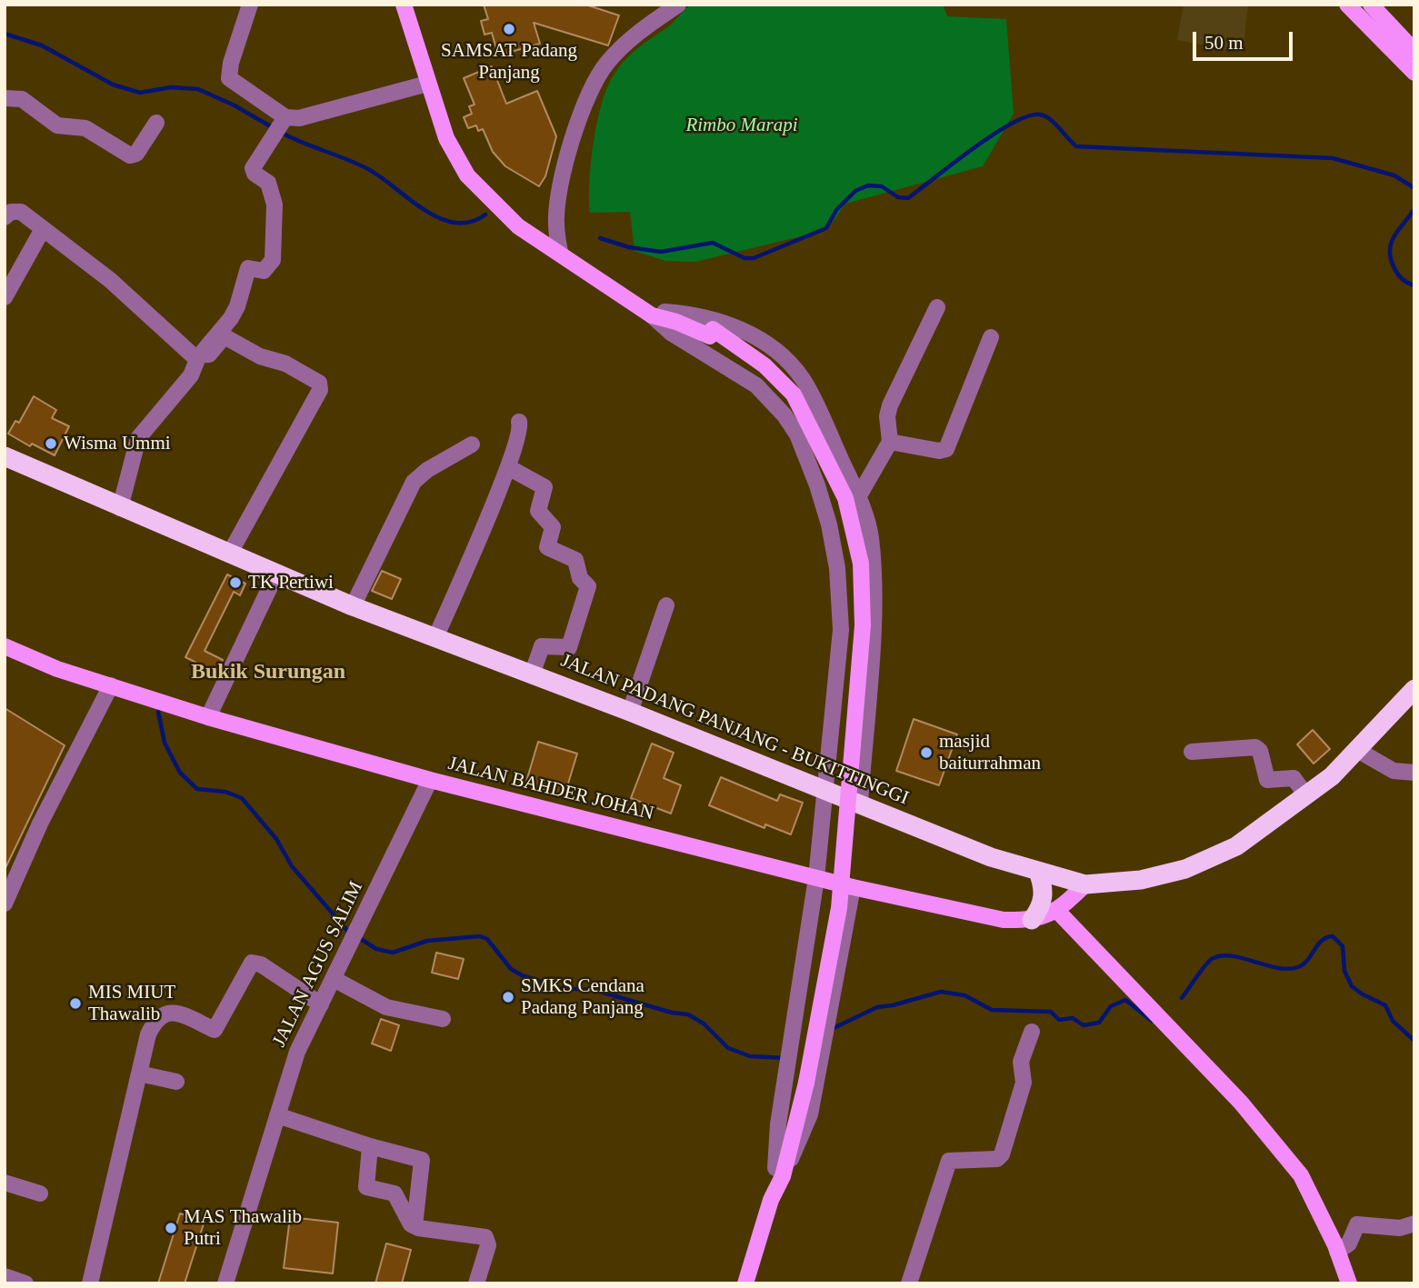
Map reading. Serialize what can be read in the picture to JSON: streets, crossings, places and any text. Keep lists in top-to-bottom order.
{
  "streets": {
    "highway": ["JALAN PADANG PANJANG - BUKITTINGGI"],
    "main road": ["JALAN BAHDER JOHAN"],
    "street": ["JALAN AGUS SALIM"]
  },
  "crossings": [
    ["JALAN PADANG PANJANG - BUKITTINGGI", "JALAN BAHDER JOHAN"],
    ["JALAN BAHDER JOHAN", "JALAN AGUS SALIM"]
  ],
  "districts": ["Bukik Surungan"],
  "parks": ["Rimbo Marapi"],
  "places": [
    "SAMSAT Padang Panjang",
    "Wisma Ummi",
    "TK Pertiwi",
    "masjid baiturrahman",
    "SMKS Cendana Padang Panjang",
    "MIS MIUT Thawalib",
    "MAS Thawalib Putri"
  ],
  "scale_bar": "50 m"
}
